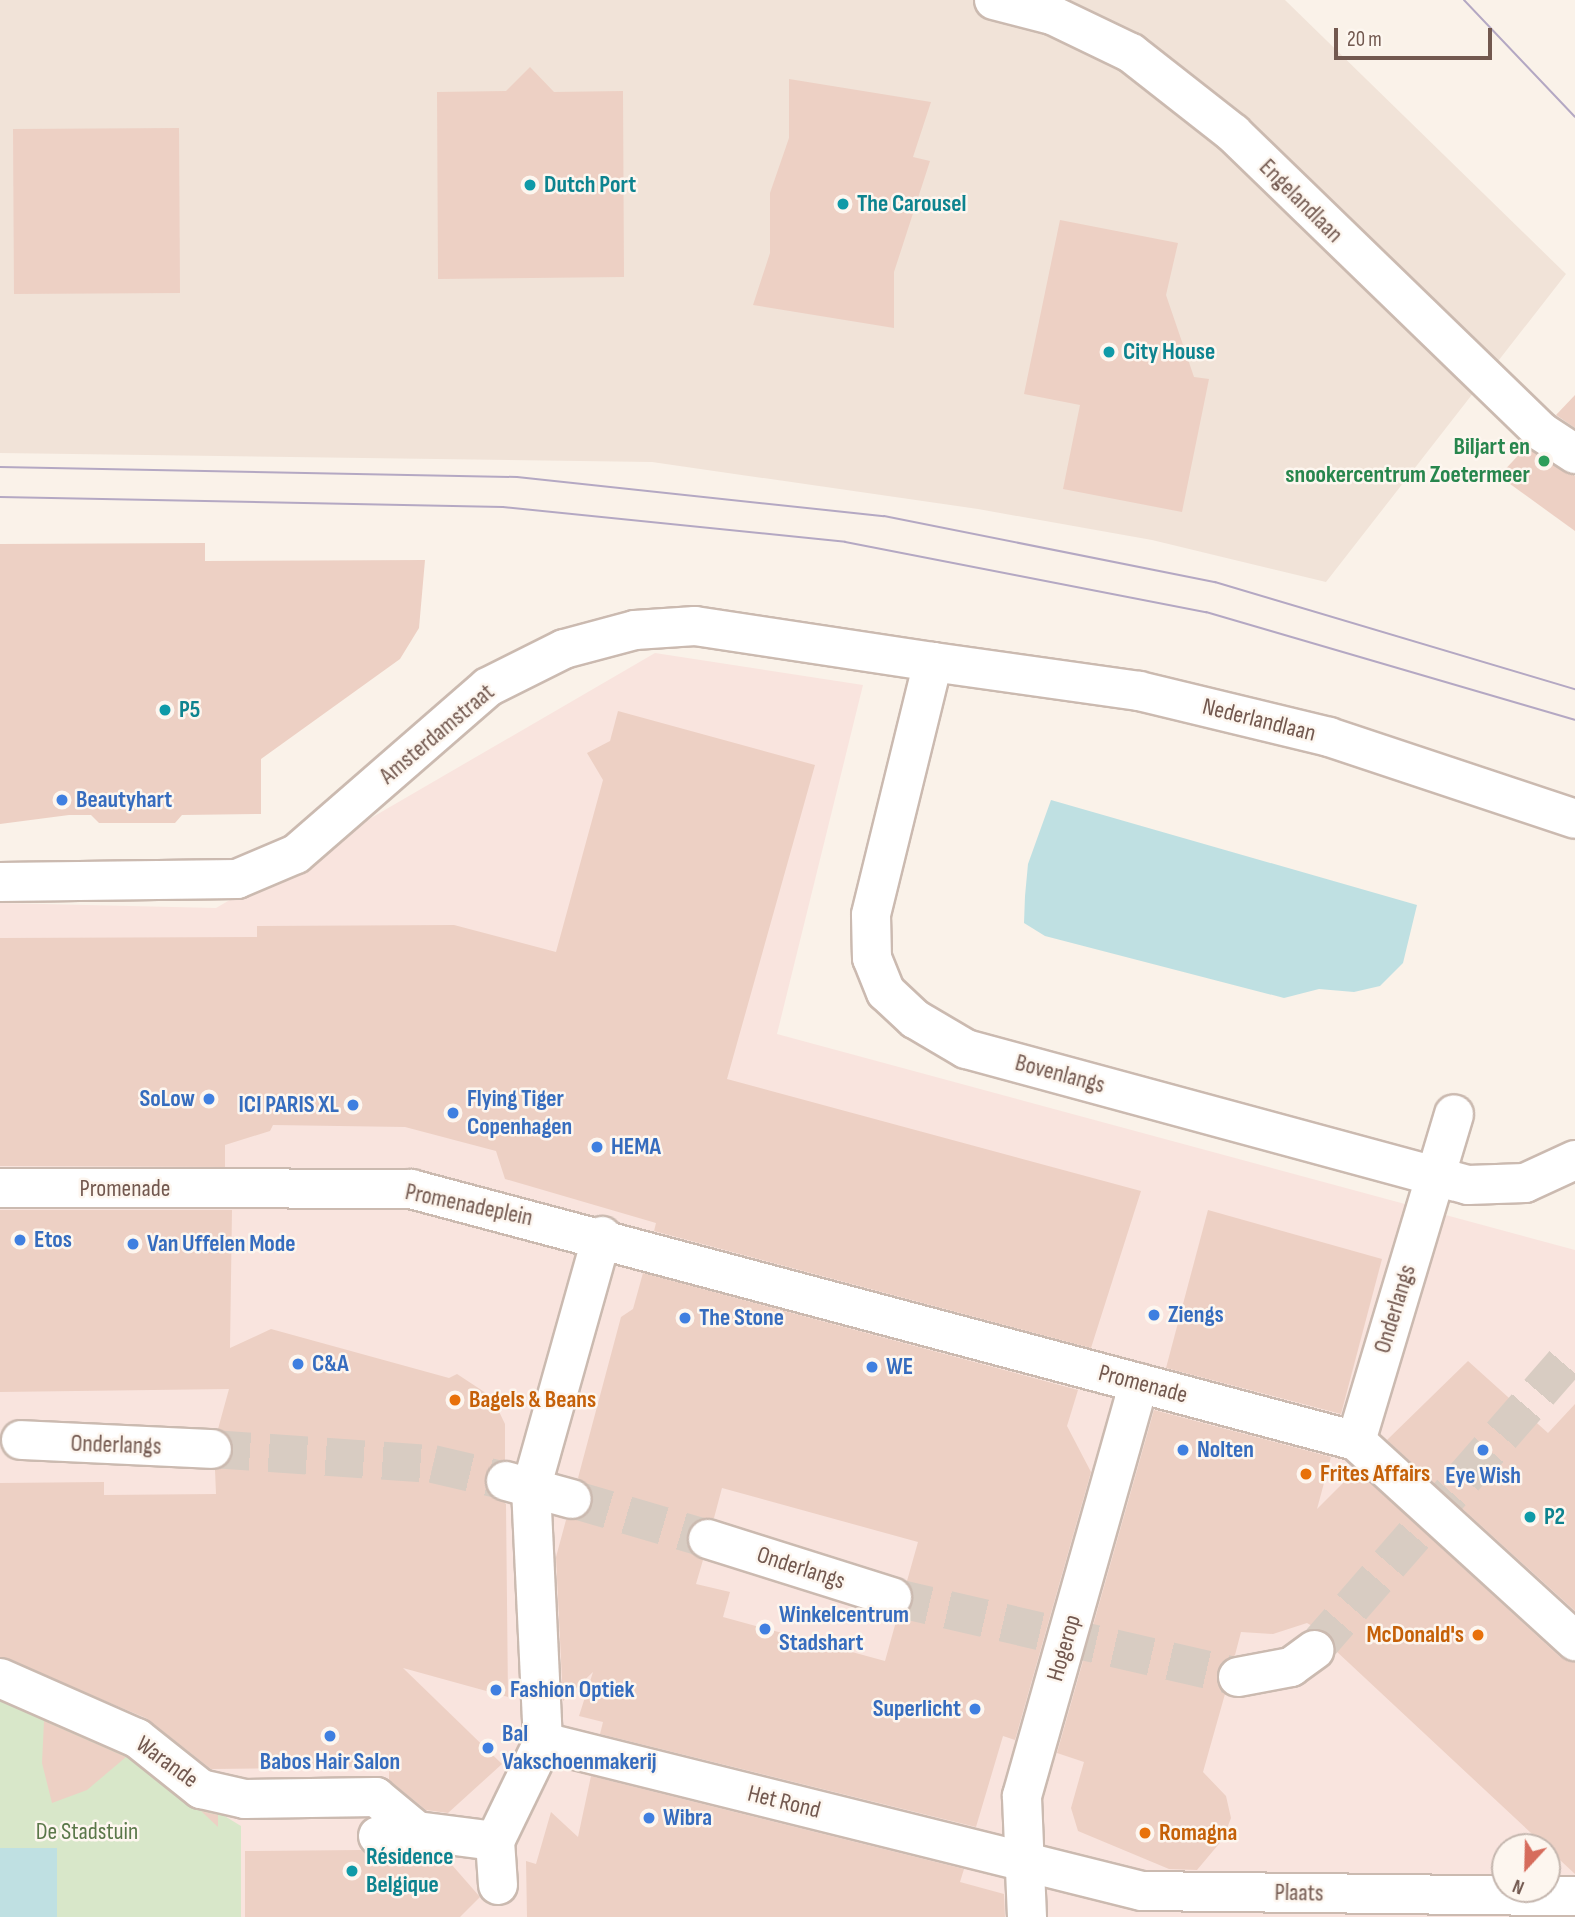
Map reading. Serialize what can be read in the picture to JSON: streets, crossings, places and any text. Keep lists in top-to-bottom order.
{
  "streets": {
    "street": [
      "Engelandlaan",
      "Nederlandlaan",
      "Amsterdamstraat",
      "Bovenlangs",
      "Promenade",
      "Promenadeplein",
      "Onderlangs",
      "Hogerop",
      "Warande",
      "Het Rond",
      "Plaats"
    ]
  },
  "crossings": [
    ["Nederlandlaan", "Amsterdamstraat"],
    ["Nederlandlaan", "Bovenlangs"],
    ["Amsterdamstraat", "Bovenlangs"],
    ["Bovenlangs", "Onderlangs"],
    ["Promenade", "Promenadeplein"],
    ["Promenade", "Onderlangs"],
    ["Promenade", "Hogerop"],
    ["Hogerop", "Het Rond"],
    ["Hogerop", "Plaats"],
    ["Het Rond", "Plaats"]
  ],
  "parks": ["De Stadstuin"],
  "places": [
    "Dutch Port",
    "The Carousel",
    "City House",
    "Biljart en snookercentrum Zoetermeer",
    "P5",
    "Beautyhart",
    "SoLow",
    "ICI PARIS XL",
    "Flying Tiger Copenhagen",
    "HEMA",
    "Etos",
    "Van Uffelen Mode",
    "Ziengs",
    "The Stone",
    "C&A",
    "WE",
    "Bagels & Beans",
    "Nolten",
    "Eye Wish",
    "Frites Affairs",
    "P2",
    "Winkelcentrum Stadshart",
    "McDonald's",
    "Fashion Optiek",
    "Superlicht",
    "Babos Hair Salon",
    "Bal Vakschoenmakerij",
    "Wibra",
    "Romagna",
    "Résidence Belgique"
  ],
  "scale_bar": "20 m",
  "north": "bottom"
}
